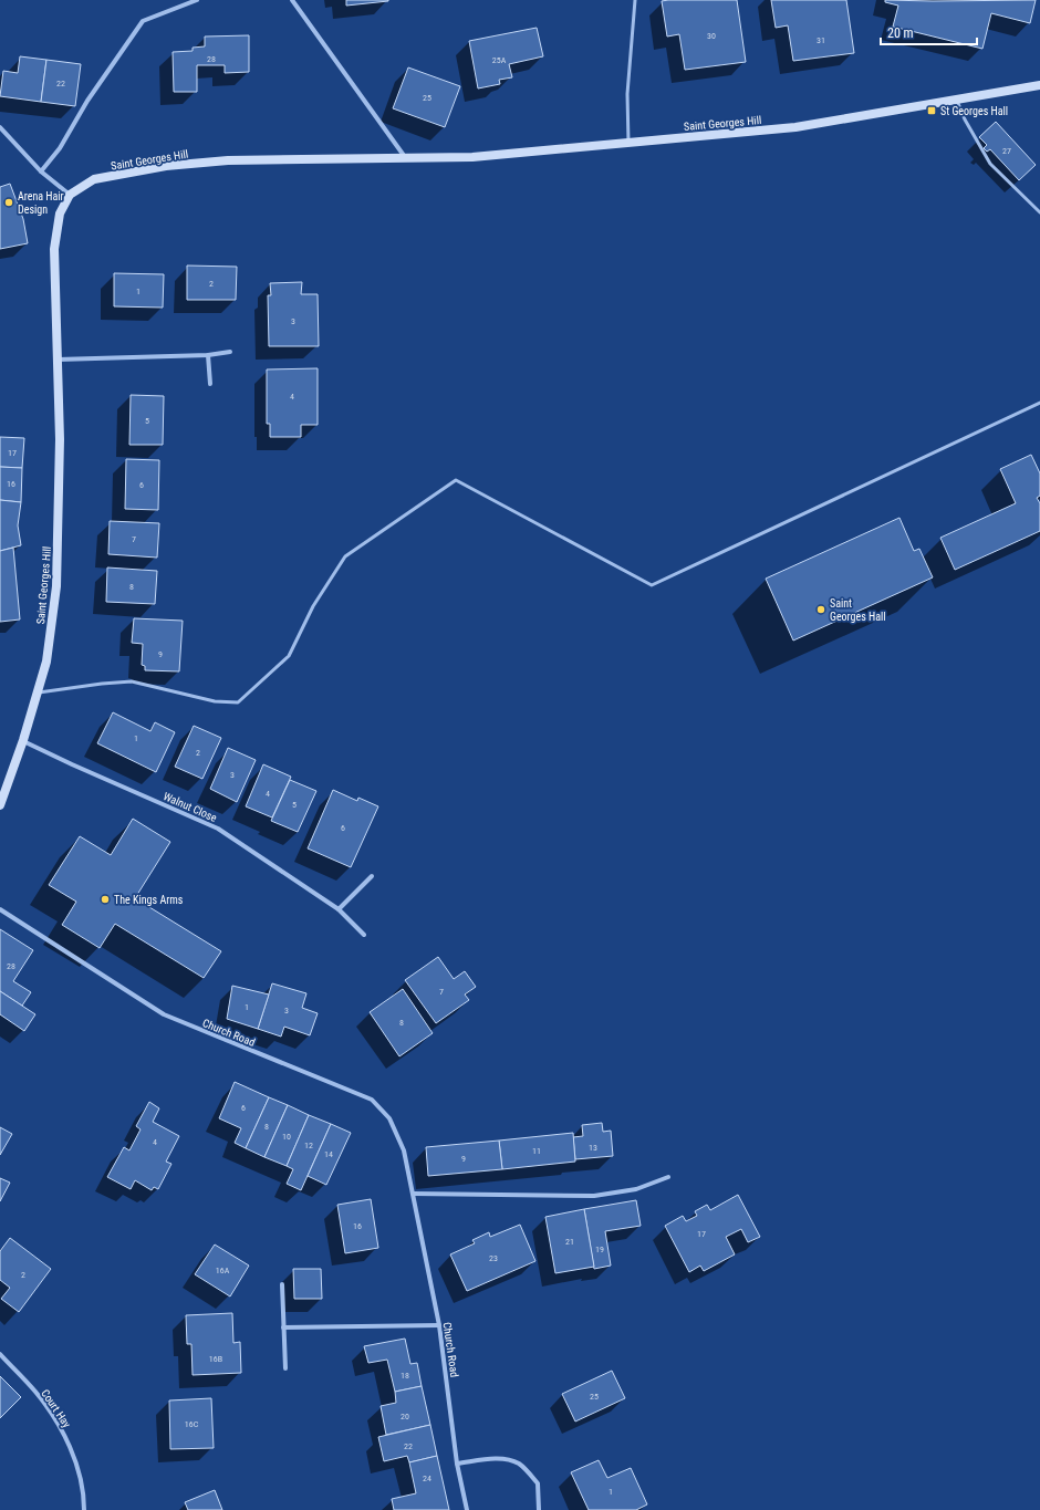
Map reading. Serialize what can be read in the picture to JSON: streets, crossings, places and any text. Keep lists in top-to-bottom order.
{
  "streets": {
    "street": [
      "Saint Georges Hill",
      "Walnut Close",
      "Church Road",
      "Court Hay"
    ]
  },
  "crossings": [
    ["Saint Georges Hill", "Walnut Close"]
  ],
  "places": {
    "transit": ["St Georges Hall"],
    "other": ["Arena Hair Design", "Saint Georges Hall", "The Kings Arms"]
  },
  "house_numbers": [
    "30",
    "31",
    "28",
    "25A",
    "22",
    "25",
    "27",
    "2",
    "1",
    "3",
    "4",
    "5",
    "17",
    "16",
    "6",
    "7",
    "8",
    "9",
    "1",
    "2",
    "3",
    "4",
    "5",
    "6",
    "28",
    "7",
    "1",
    "3",
    "8",
    "6",
    "8",
    "10",
    "4",
    "12",
    "13",
    "11",
    "14",
    "9",
    "16",
    "17",
    "21",
    "19",
    "23",
    "16A",
    "2",
    "16B",
    "18",
    "25",
    "20",
    "16C",
    "22",
    "24",
    "1"
  ],
  "scale_bar": "20 m"
}
